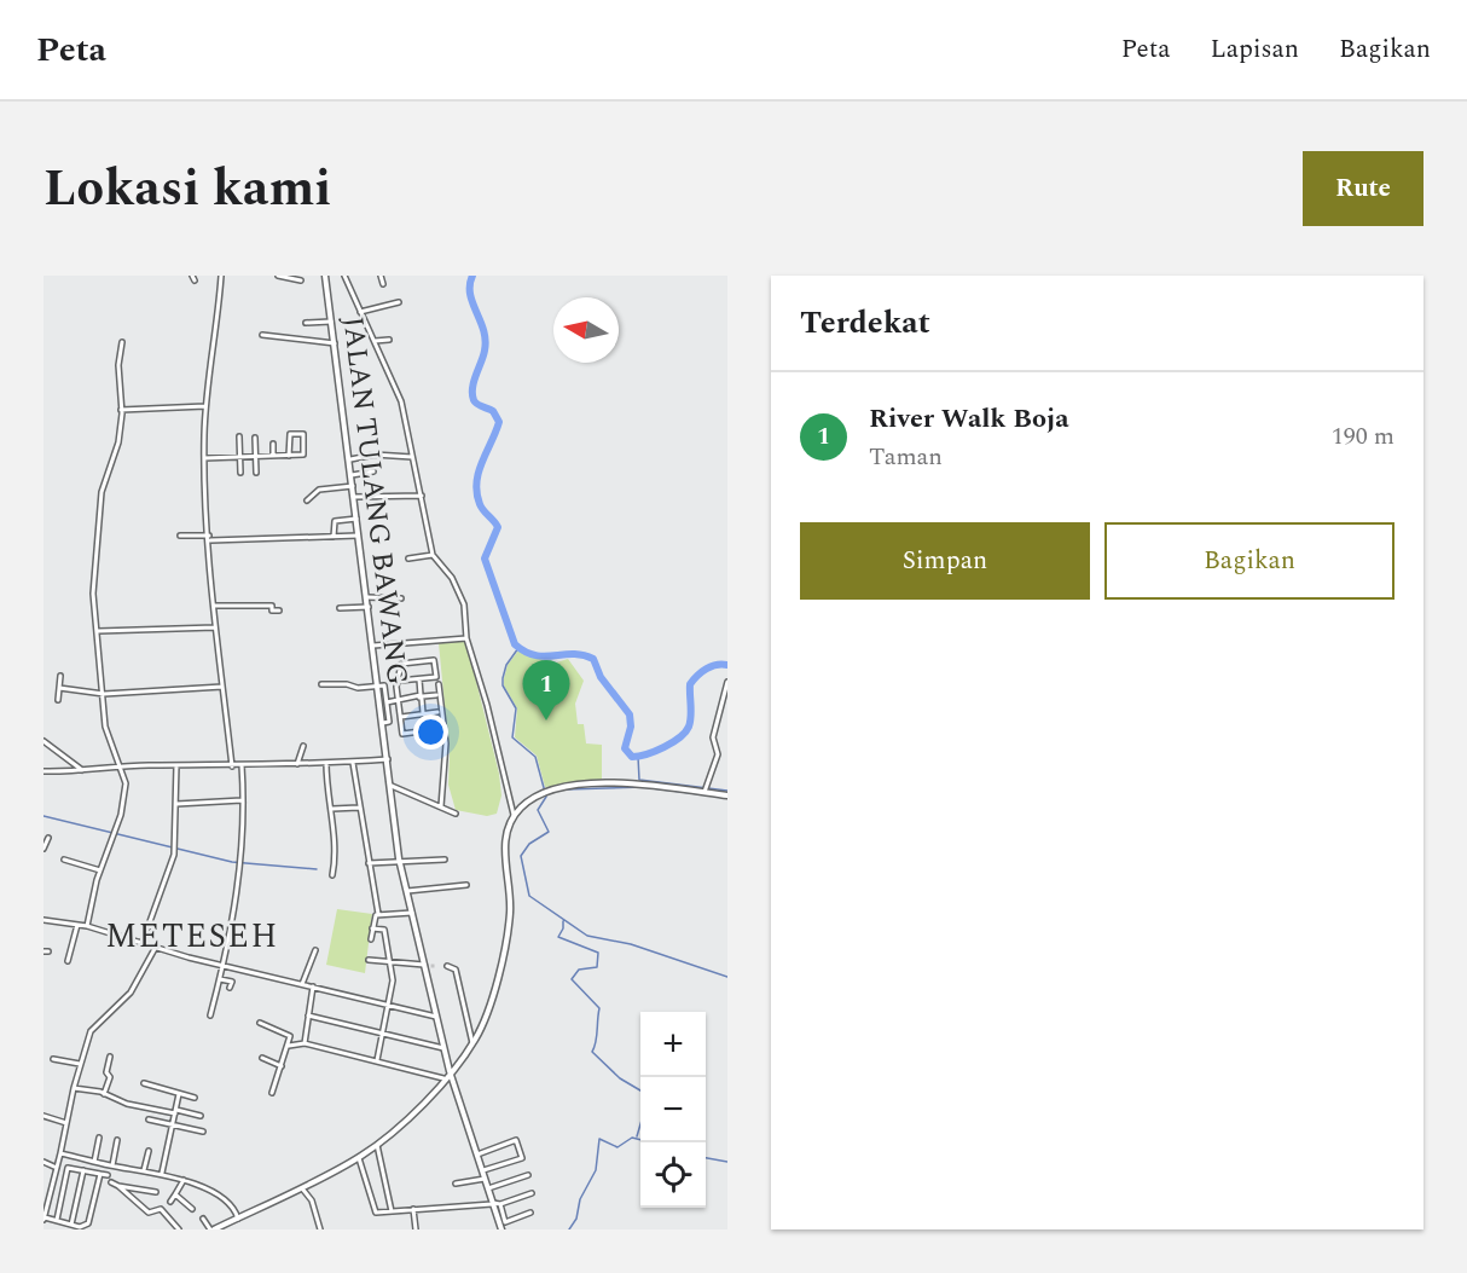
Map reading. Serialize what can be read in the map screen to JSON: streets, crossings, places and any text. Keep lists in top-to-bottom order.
{
  "streets": {
    "street": ["JALAN TULANG BAWANG"]
  },
  "districts": ["METESEH"],
  "north": "left",
  "page": {
    "header": "Peta",
    "nav": ["Peta", "Lapisan", "Bagikan"],
    "title": "Lokasi kami",
    "buttons": [
      "Rute",
      ["Simpan", "Bagikan"]
    ],
    "heading": "Terdekat",
    "list": [
      {
        "mark": "1",
        "name": "River Walk Boja",
        "note": "Taman",
        "value": "190 m"
      }
    ],
    "pins": "1",
    "map_buttons": ["+", "−"]
  }
}
